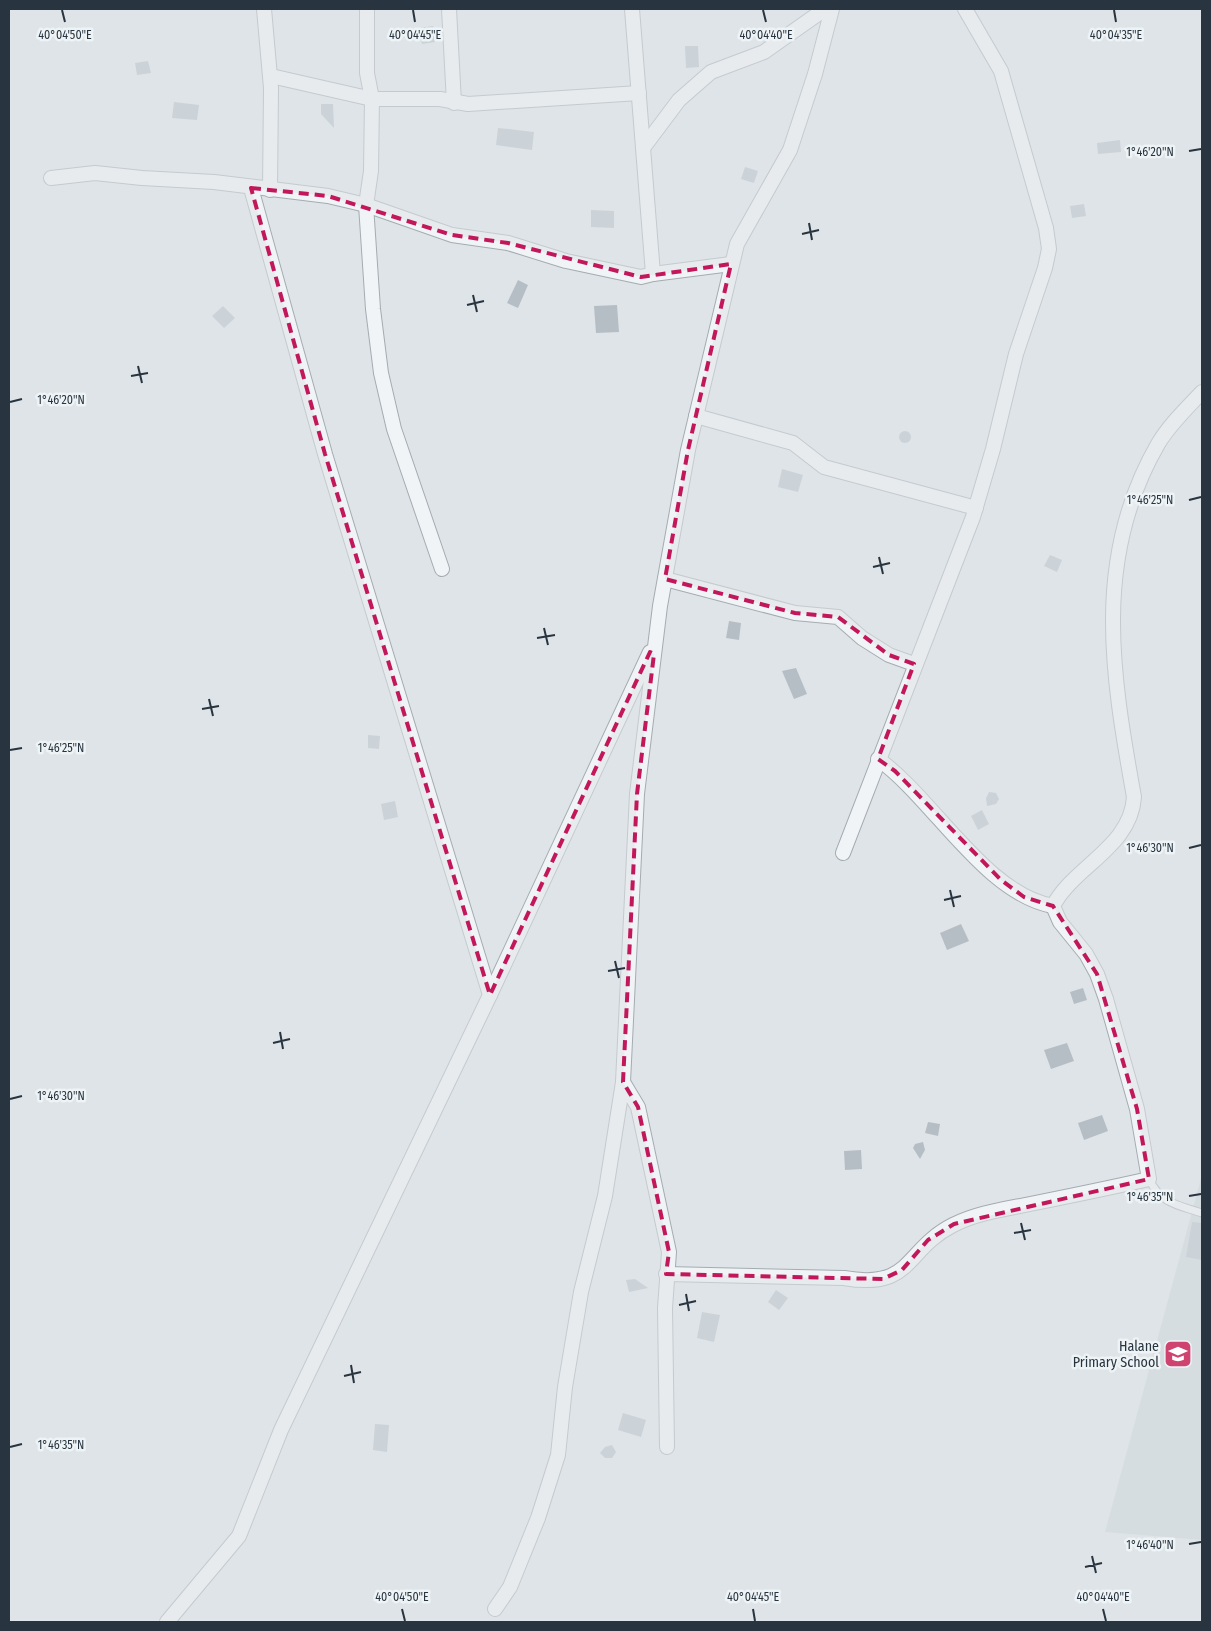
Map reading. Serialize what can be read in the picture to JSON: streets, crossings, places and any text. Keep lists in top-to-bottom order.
{
  "places": {
    "school or university": ["Halane Primary School"]
  },
  "coordinates": [
    "40°04'50\"E",
    "40°04'45\"E",
    "40°04'40\"E",
    "40°04'35\"E",
    "1°46'20\"N",
    "1°46'25\"N",
    "1°46'30\"N",
    "1°46'35\"N",
    "1°46'40\"N"
  ]
}
